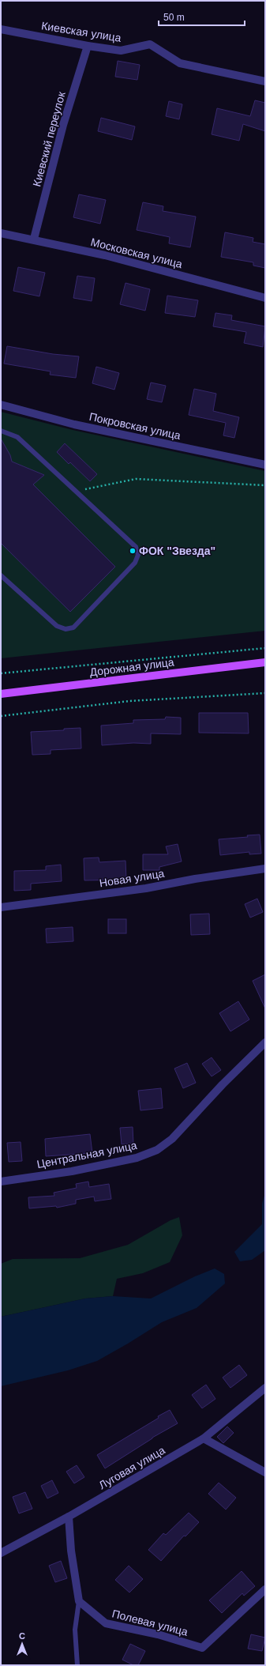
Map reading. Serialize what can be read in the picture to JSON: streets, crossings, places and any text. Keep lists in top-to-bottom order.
{
  "streets": {
    "main road": ["Дорожная улица"],
    "street": [
      "Киевская улица",
      "Киевский переулок",
      "Московская улица",
      "Покровская улица",
      "Новая улица",
      "Центральная улица",
      "Луговая улица",
      "Полевая улица"
    ]
  },
  "crossings": [
    ["Киевская улица", "Киевский переулок"],
    ["Киевский переулок", "Московская улица"]
  ],
  "places": ["ФОК \"Звезда\""],
  "scale_bar": "50 m",
  "north": "top"
}
